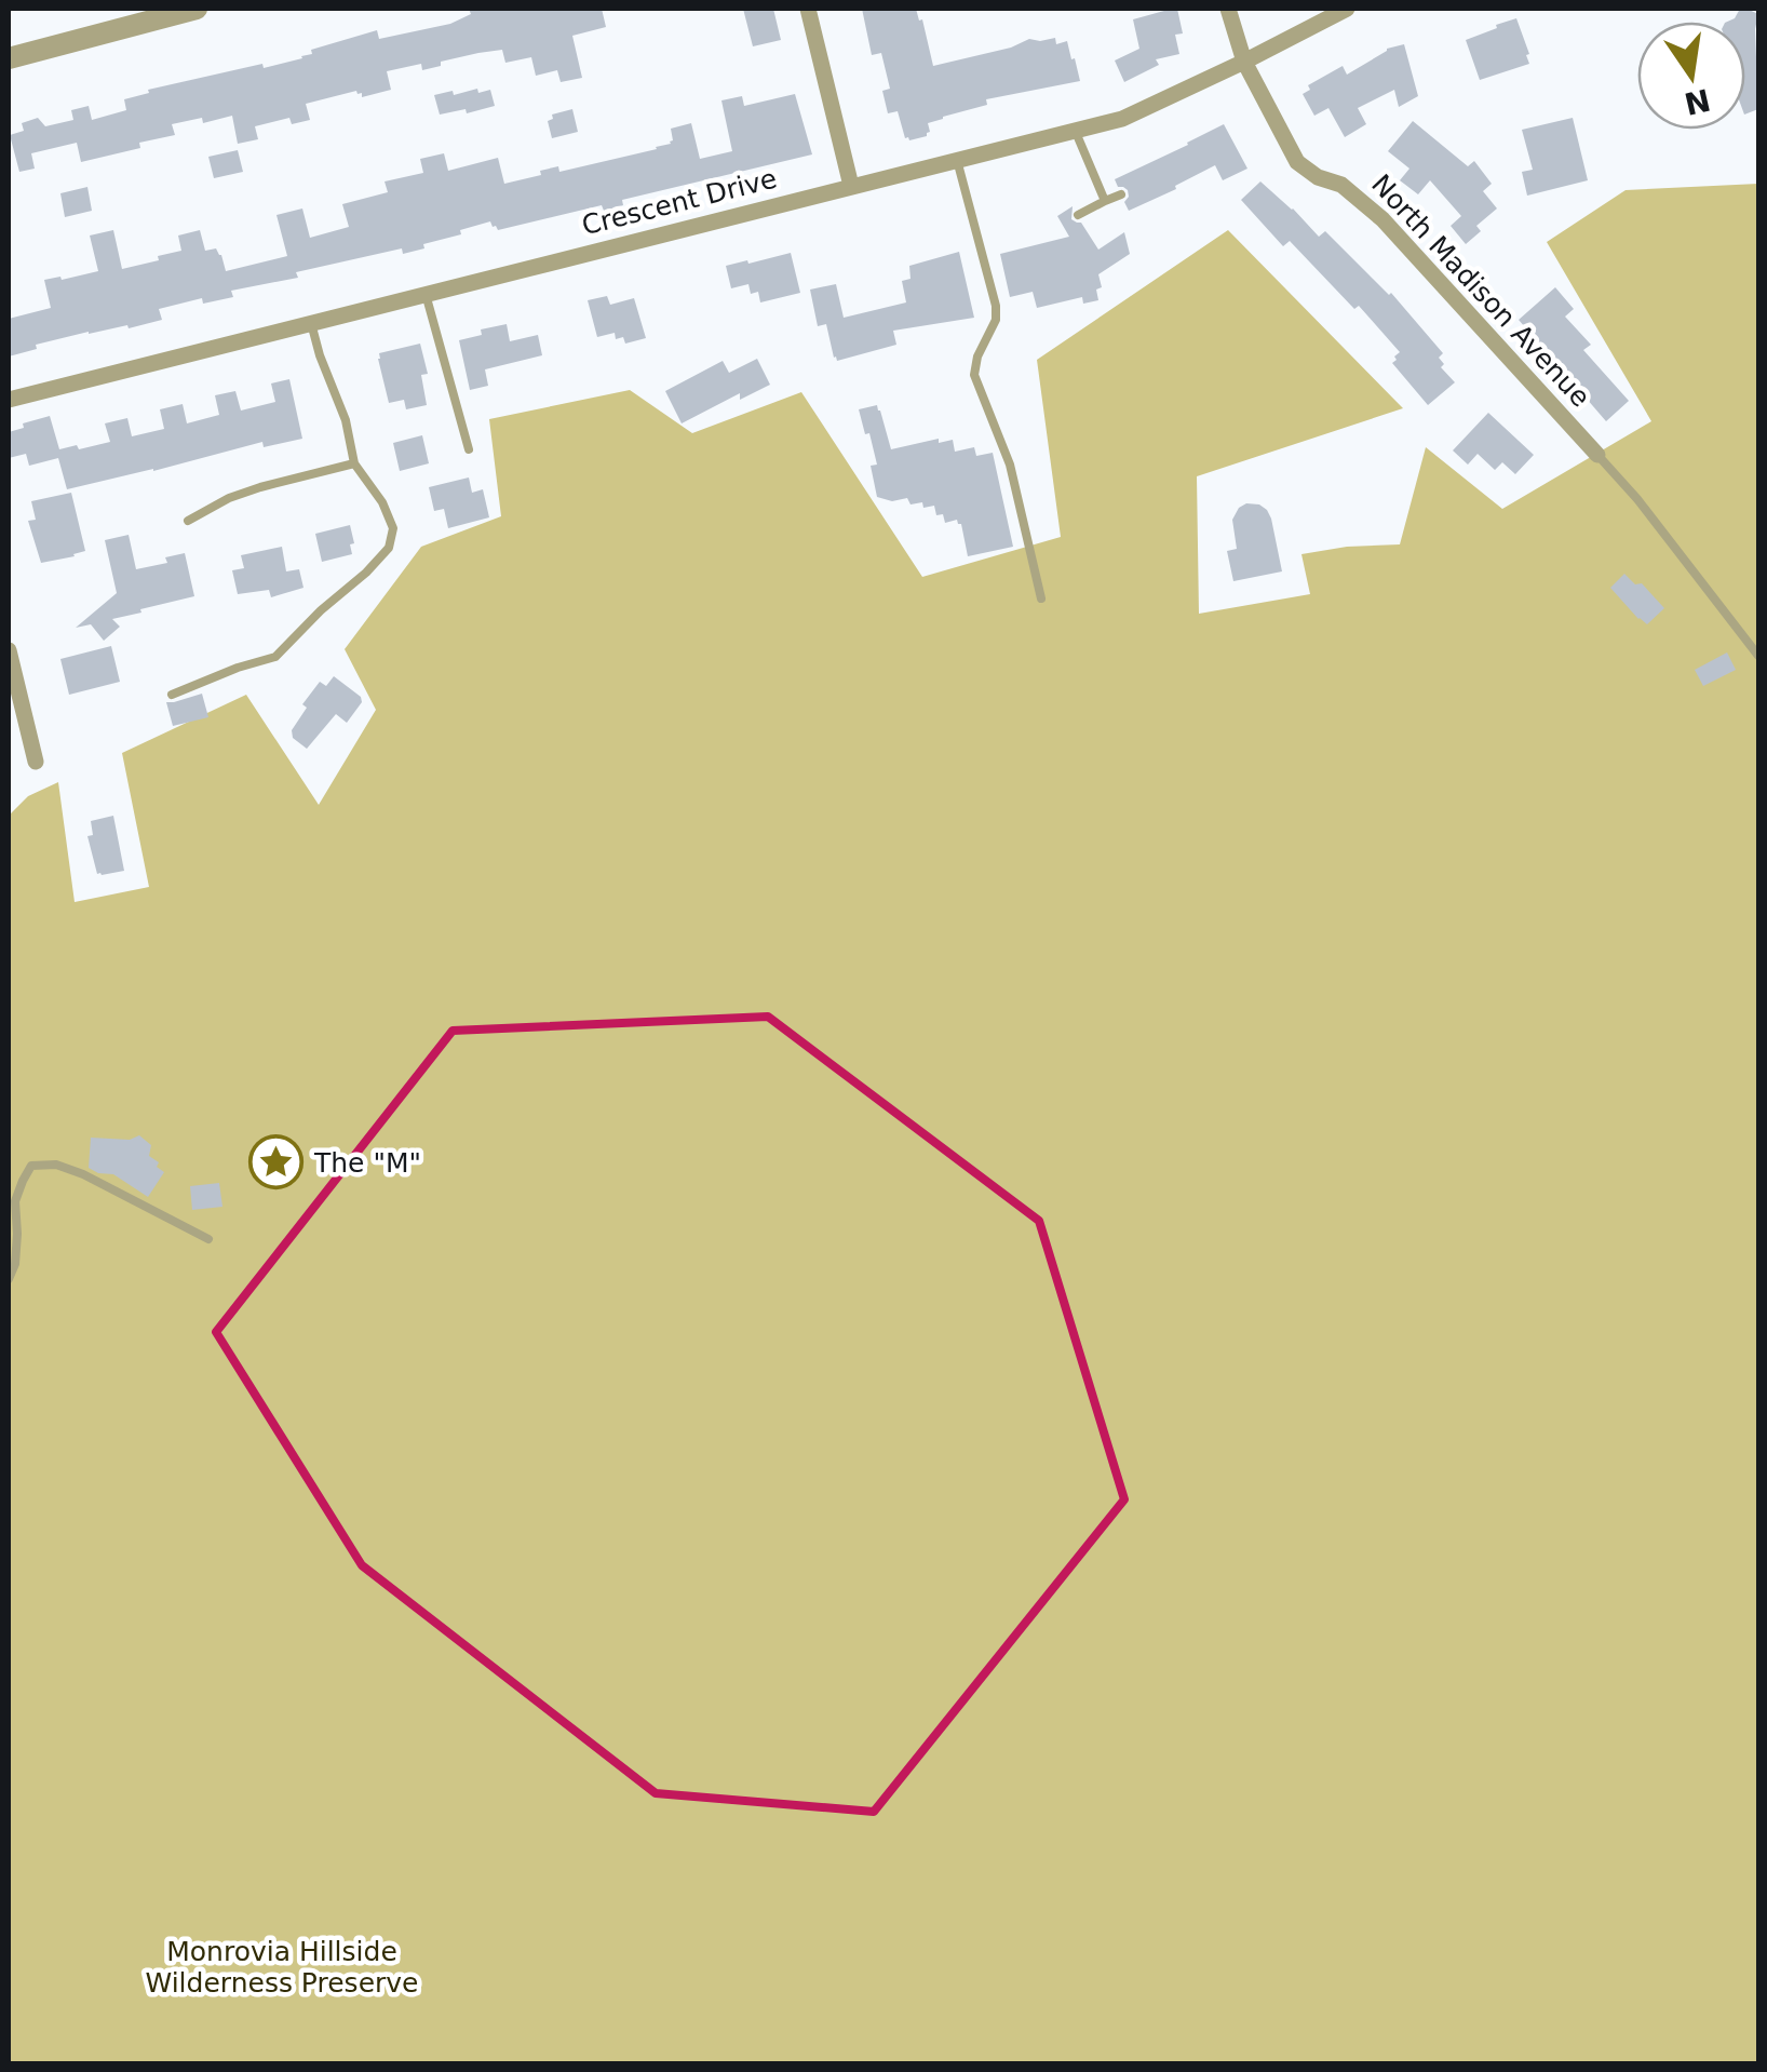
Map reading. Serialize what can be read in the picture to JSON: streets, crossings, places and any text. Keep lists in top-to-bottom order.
{
  "streets": {
    "street": ["Crescent Drive", "North Madison Avenue"]
  },
  "crossings": [
    ["Crescent Drive", "North Madison Avenue"]
  ],
  "parks": ["Monrovia Hillside Wilderness Preserve"],
  "places": {
    "place": ["The \"M\""]
  },
  "north": "bottom"
}
